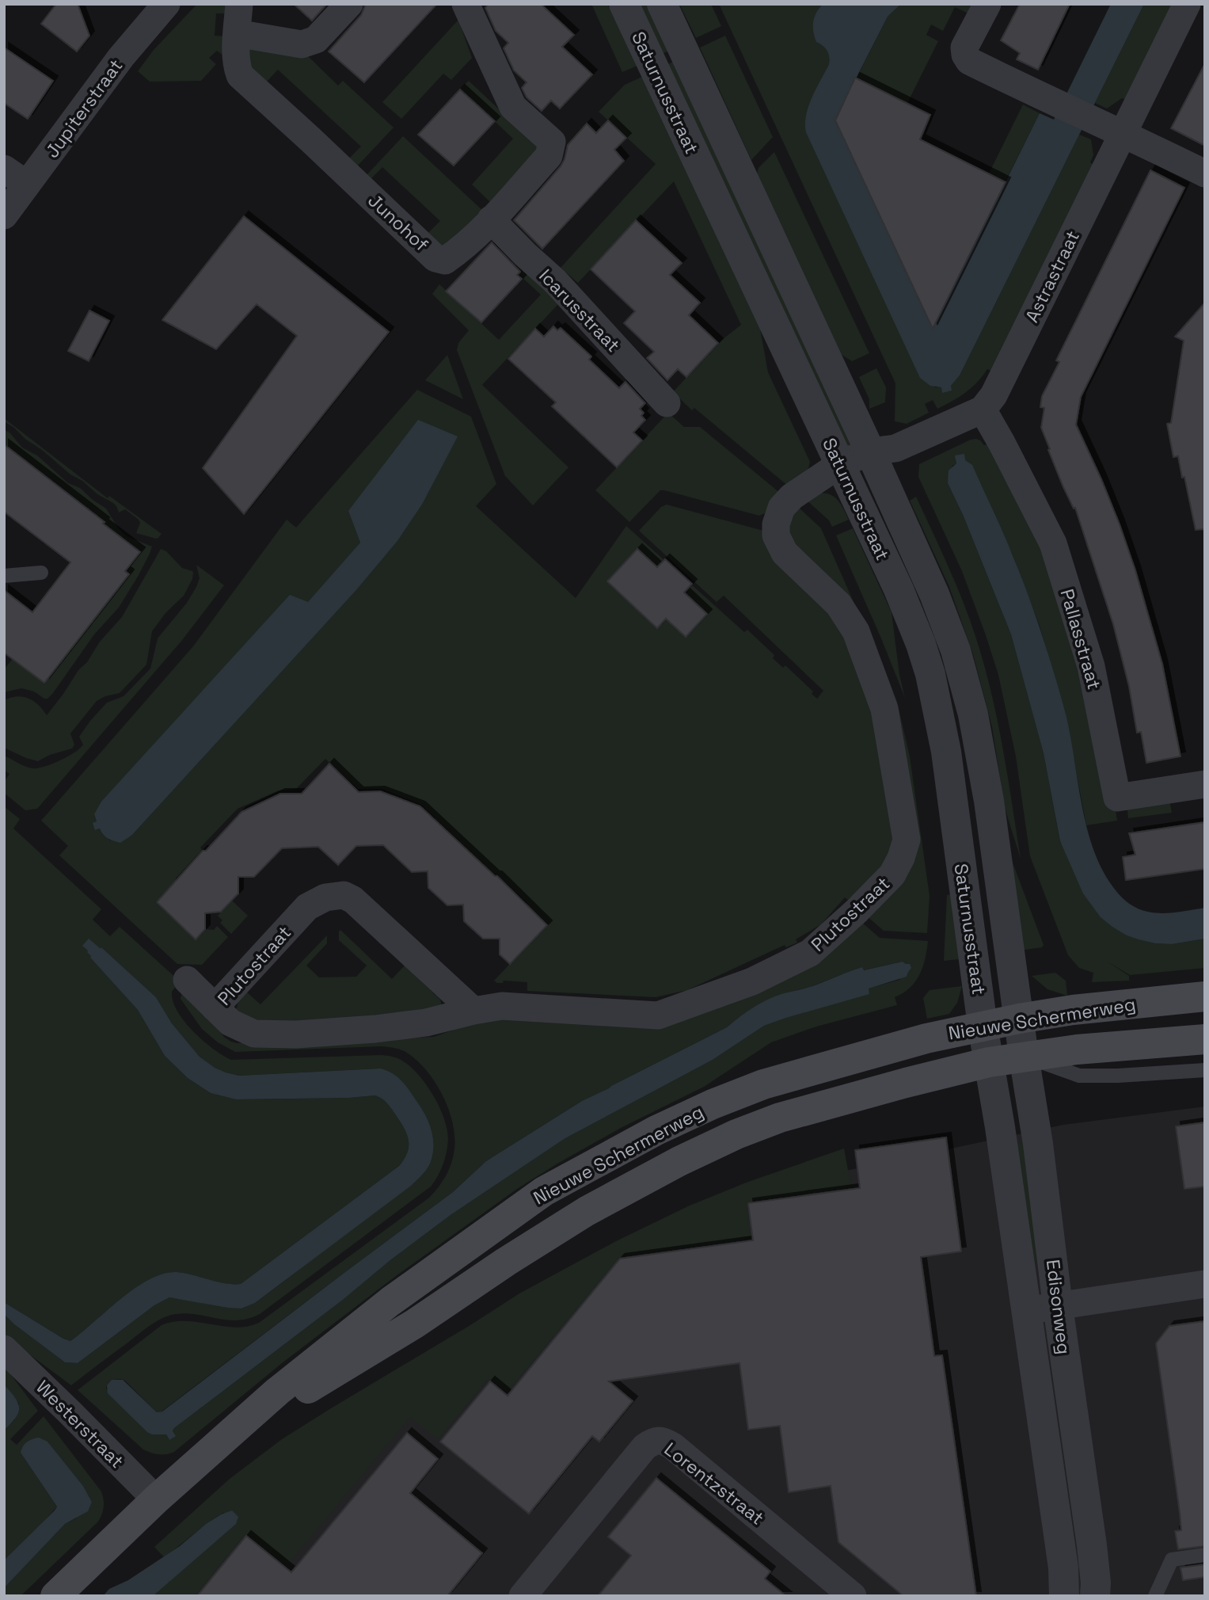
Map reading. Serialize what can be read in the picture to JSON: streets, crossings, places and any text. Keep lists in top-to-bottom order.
{
  "streets": {
    "main road": ["Nieuwe Schermerweg"],
    "street": [
      "Saturnusstraat",
      "Jupiterstraat",
      "Junohof",
      "Astrastraat",
      "Icarusstraat",
      "Pallasstraat",
      "Plutostraat",
      "Edisonweg",
      "Westerstraat",
      "Lorentzstraat"
    ]
  },
  "crossings": [
    ["Saturnusstraat", "Plutostraat"],
    ["Saturnusstraat", "Nieuwe Schermerweg"],
    ["Saturnusstraat", "Edisonweg"],
    ["Junohof", "Icarusstraat"],
    ["Astrastraat", "Pallasstraat"],
    ["Nieuwe Schermerweg", "Edisonweg"],
    ["Nieuwe Schermerweg", "Westerstraat"]
  ]
}
